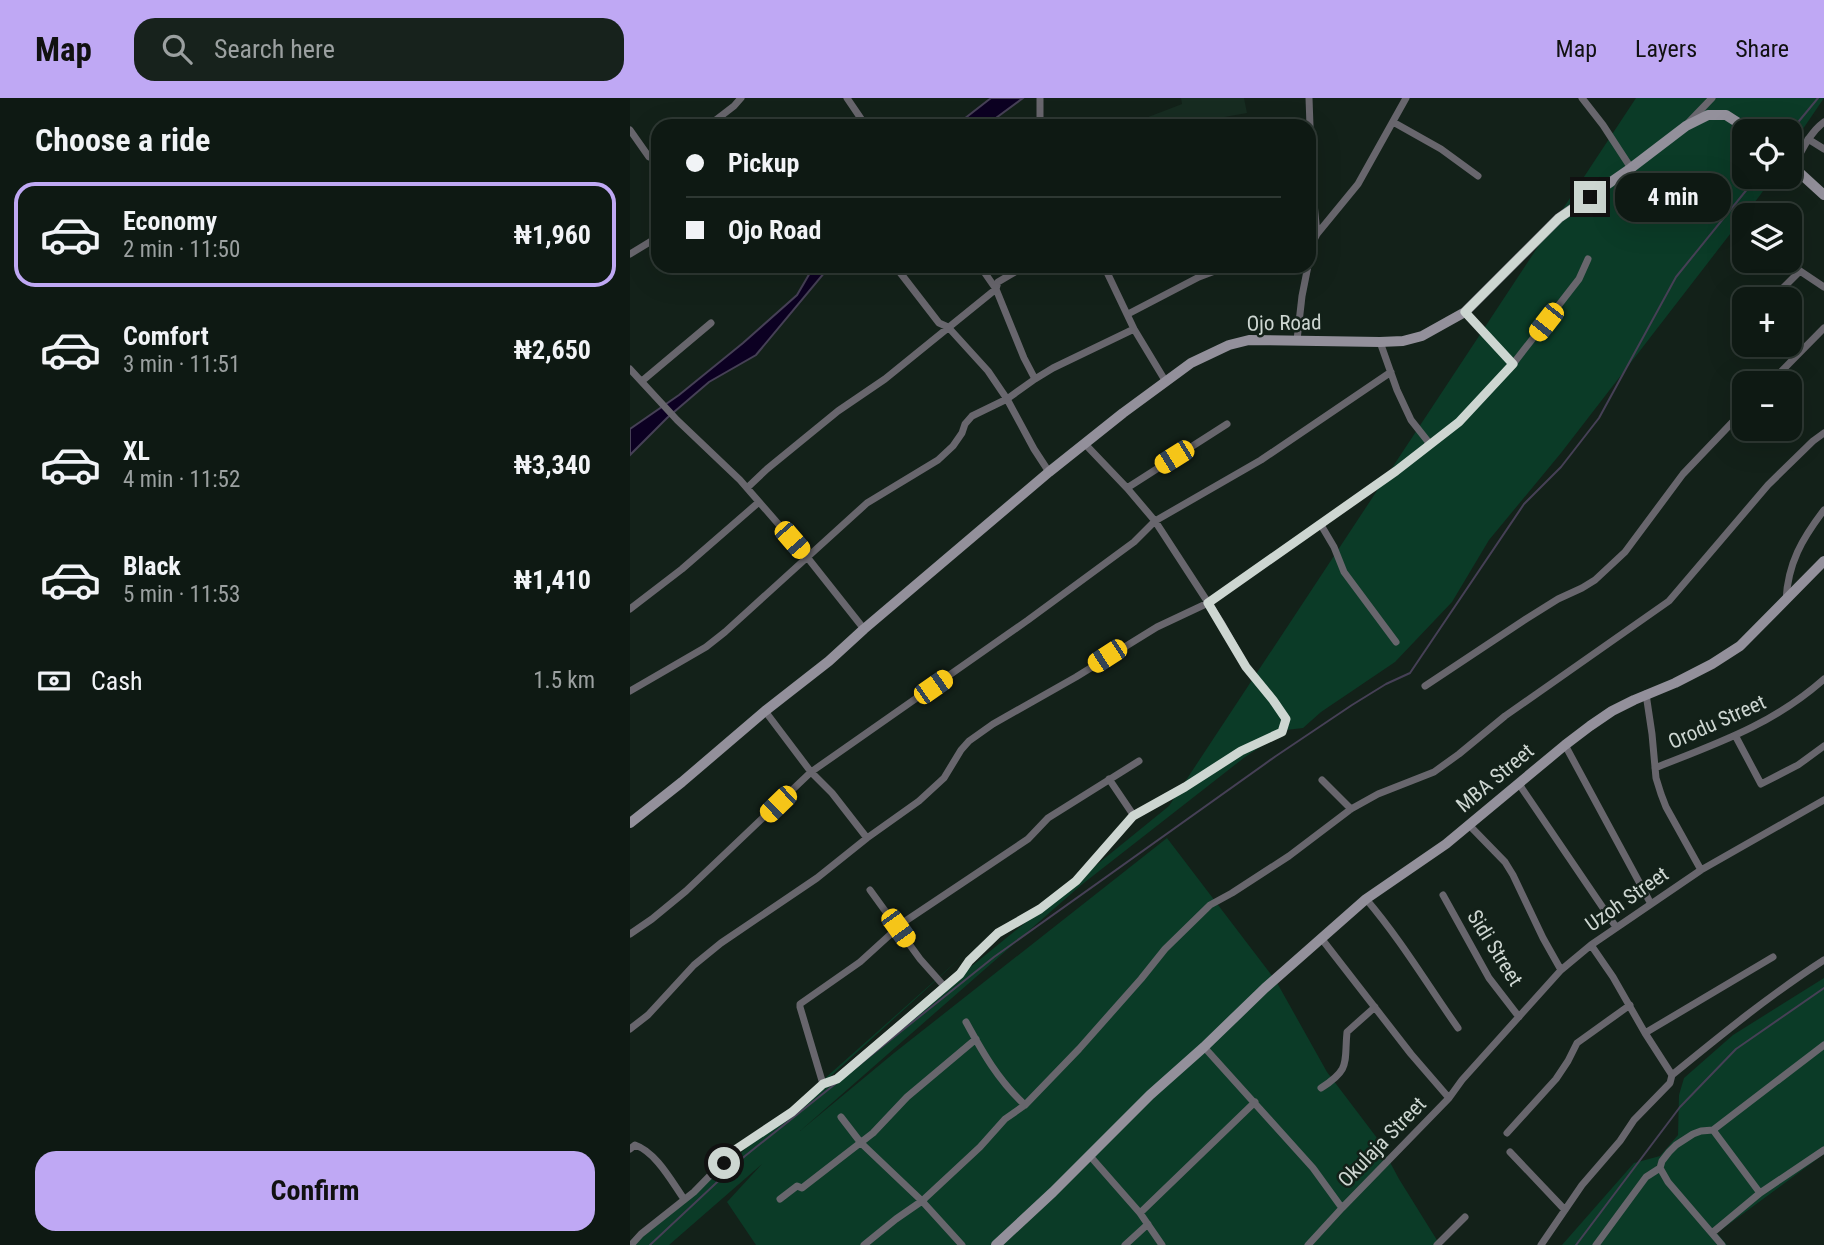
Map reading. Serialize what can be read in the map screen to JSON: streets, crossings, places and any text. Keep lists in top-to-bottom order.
{
  "streets": {
    "street": [
      "Ojo Road",
      "Orodu Street",
      "MBA Street",
      "Uzoh Street",
      "Sidi Street",
      "Okulaja Street"
    ]
  },
  "crossings": [
    ["Uzoh Street", "Sidi Street"],
    ["Uzoh Street", "Okulaja Street"]
  ],
  "page": {
    "header": "Map",
    "search": "Search here",
    "nav": ["Map", "Layers", "Share"],
    "heading": "Choose a ride",
    "map_buttons": ["+", "−"],
    "banner": ["Pickup", "Ojo Road"],
    "bubble": "4 min",
    "list": [
      {
        "name": "Economy",
        "note": "2 min · 11:50",
        "value": "₦1,960"
      },
      {
        "name": "Comfort",
        "note": "3 min · 11:51",
        "value": "₦2,650"
      },
      {
        "name": "XL",
        "note": "4 min · 11:52",
        "value": "₦3,340"
      },
      {
        "name": "Black",
        "note": "5 min · 11:53",
        "value": "₦1,410"
      }
    ],
    "pay": ["Cash", "1.5 km"],
    "buttons": "Confirm"
  }
}
